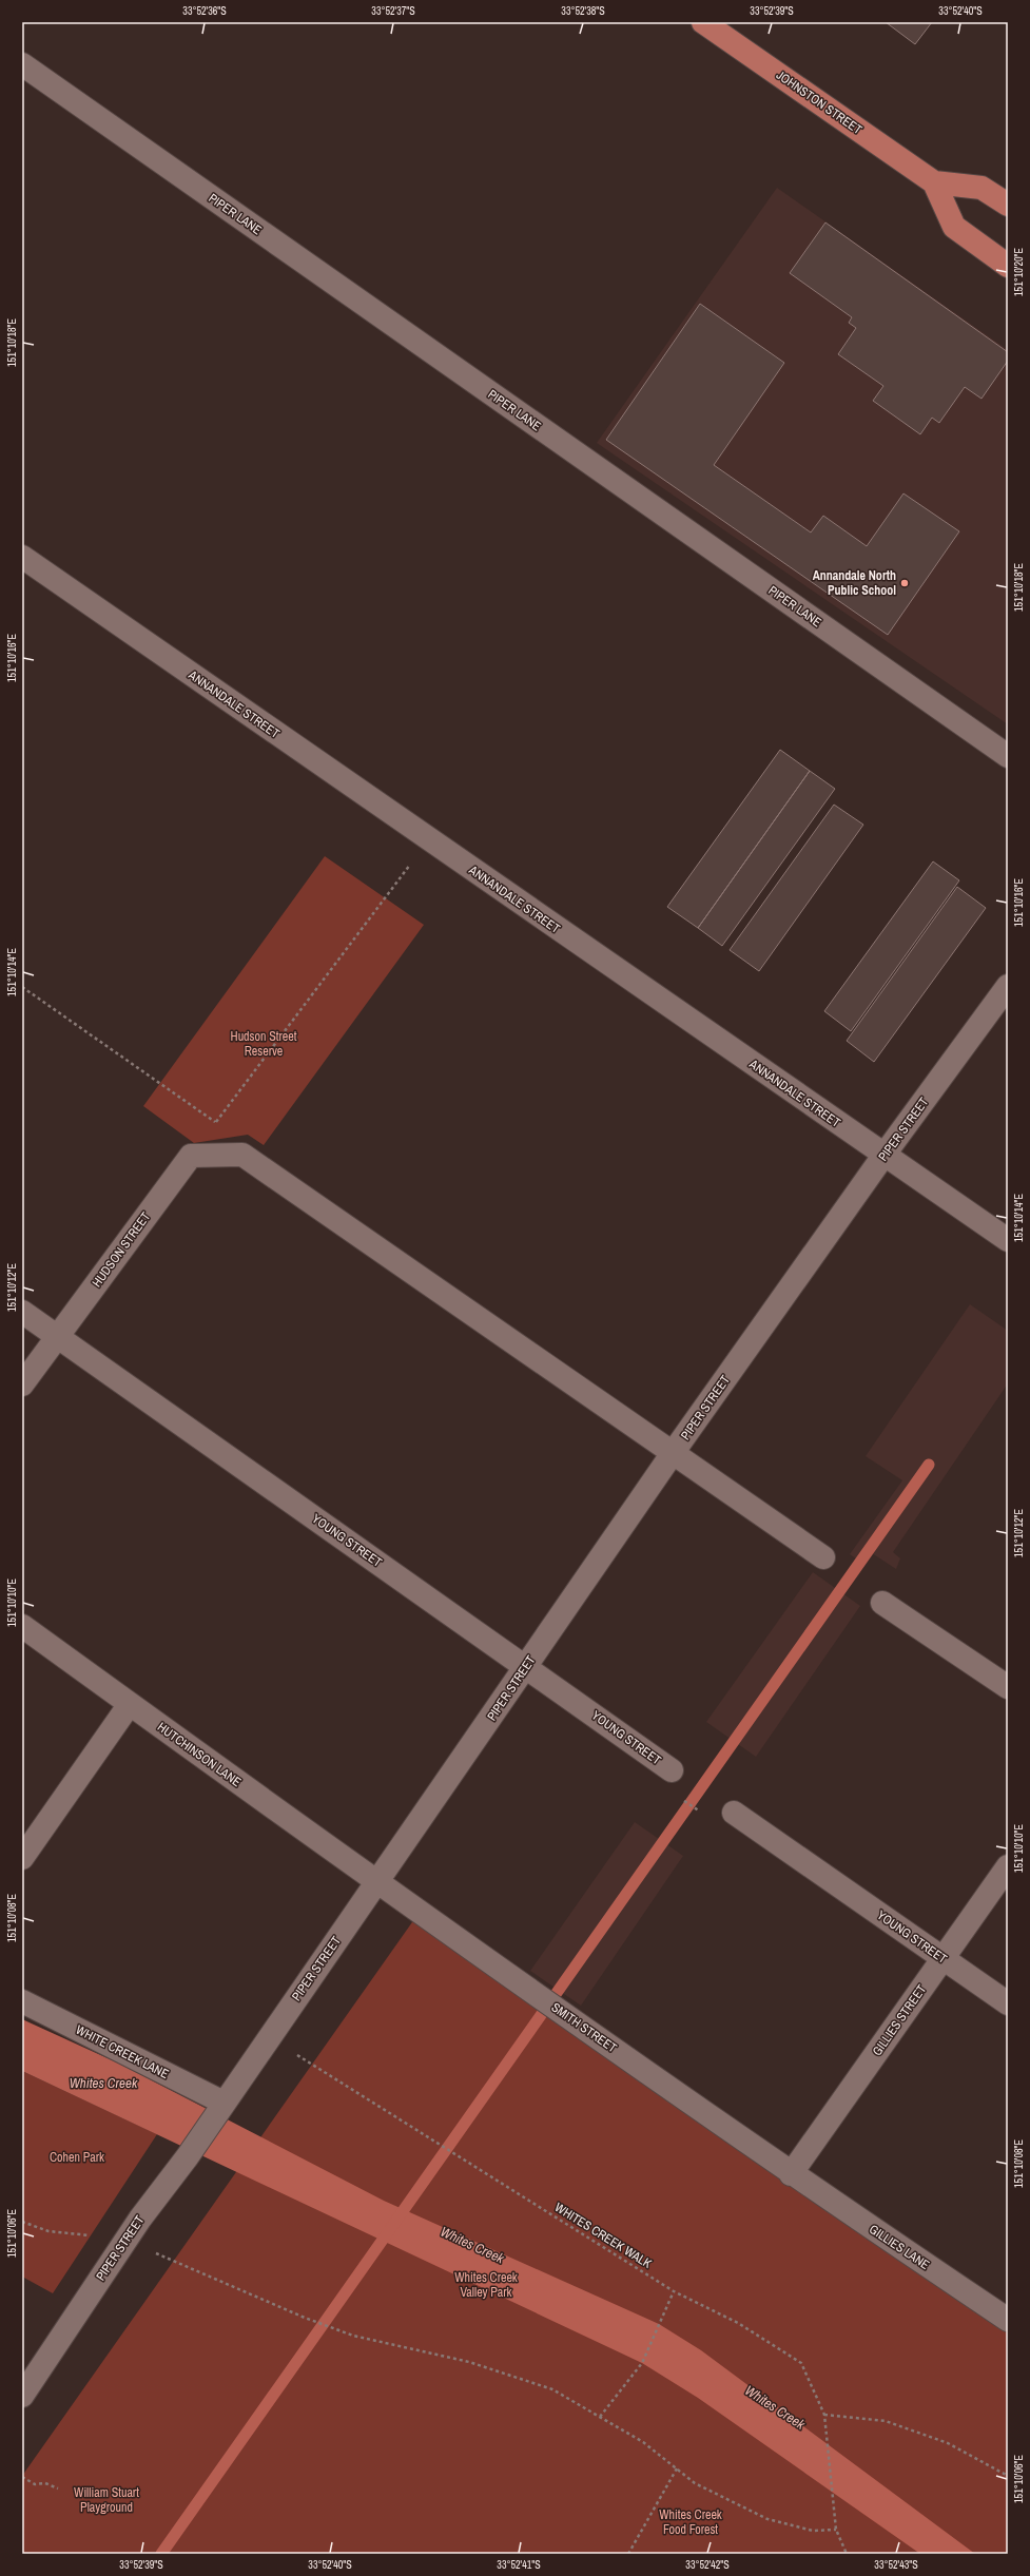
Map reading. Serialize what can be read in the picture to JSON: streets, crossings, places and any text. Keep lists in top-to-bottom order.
{
  "streets": {
    "main road": ["JOHNSTON STREET"],
    "street": [
      "PIPER LANE",
      "ANNANDALE STREET",
      "PIPER STREET",
      "HUDSON STREET",
      "YOUNG STREET",
      "HUTCHINSON LANE",
      "GILLIES STREET",
      "SMITH STREET",
      "WHITE CREEK LANE",
      "GILLIES LANE"
    ],
    "path": ["WHITES CREEK WALK"]
  },
  "crossings": [
    ["ANNANDALE STREET", "PIPER STREET"],
    ["PIPER STREET", "YOUNG STREET"],
    ["PIPER STREET", "HUTCHINSON LANE"],
    ["PIPER STREET", "SMITH STREET"],
    ["PIPER STREET", "WHITE CREEK LANE"],
    ["HUDSON STREET", "YOUNG STREET"],
    ["YOUNG STREET", "GILLIES STREET"],
    ["HUTCHINSON LANE", "SMITH STREET"],
    ["GILLIES STREET", "SMITH STREET"],
    ["GILLIES STREET", "GILLIES LANE"],
    ["SMITH STREET", "GILLIES LANE"]
  ],
  "water": ["Whites Creek"],
  "parks": [
    "Hudson Street Reserve",
    "Cohen Park",
    "Whites Creek Valley Park",
    "William Stuart Playground",
    "Whites Creek Food Forest"
  ],
  "places": ["Annandale North Public School"],
  "coordinates": [
    "33°52'36\"S",
    "33°52'37\"S",
    "33°52'38\"S",
    "33°52'39\"S",
    "33°52'40\"S",
    "151°10'20\"E",
    "151°10'18\"E",
    "151°10'16\"E",
    "151°10'14\"E",
    "151°10'12\"E",
    "151°10'10\"E",
    "151°10'08\"E",
    "151°10'06\"E",
    "33°52'41\"S",
    "33°52'42\"S",
    "33°52'43\"S"
  ]
}
